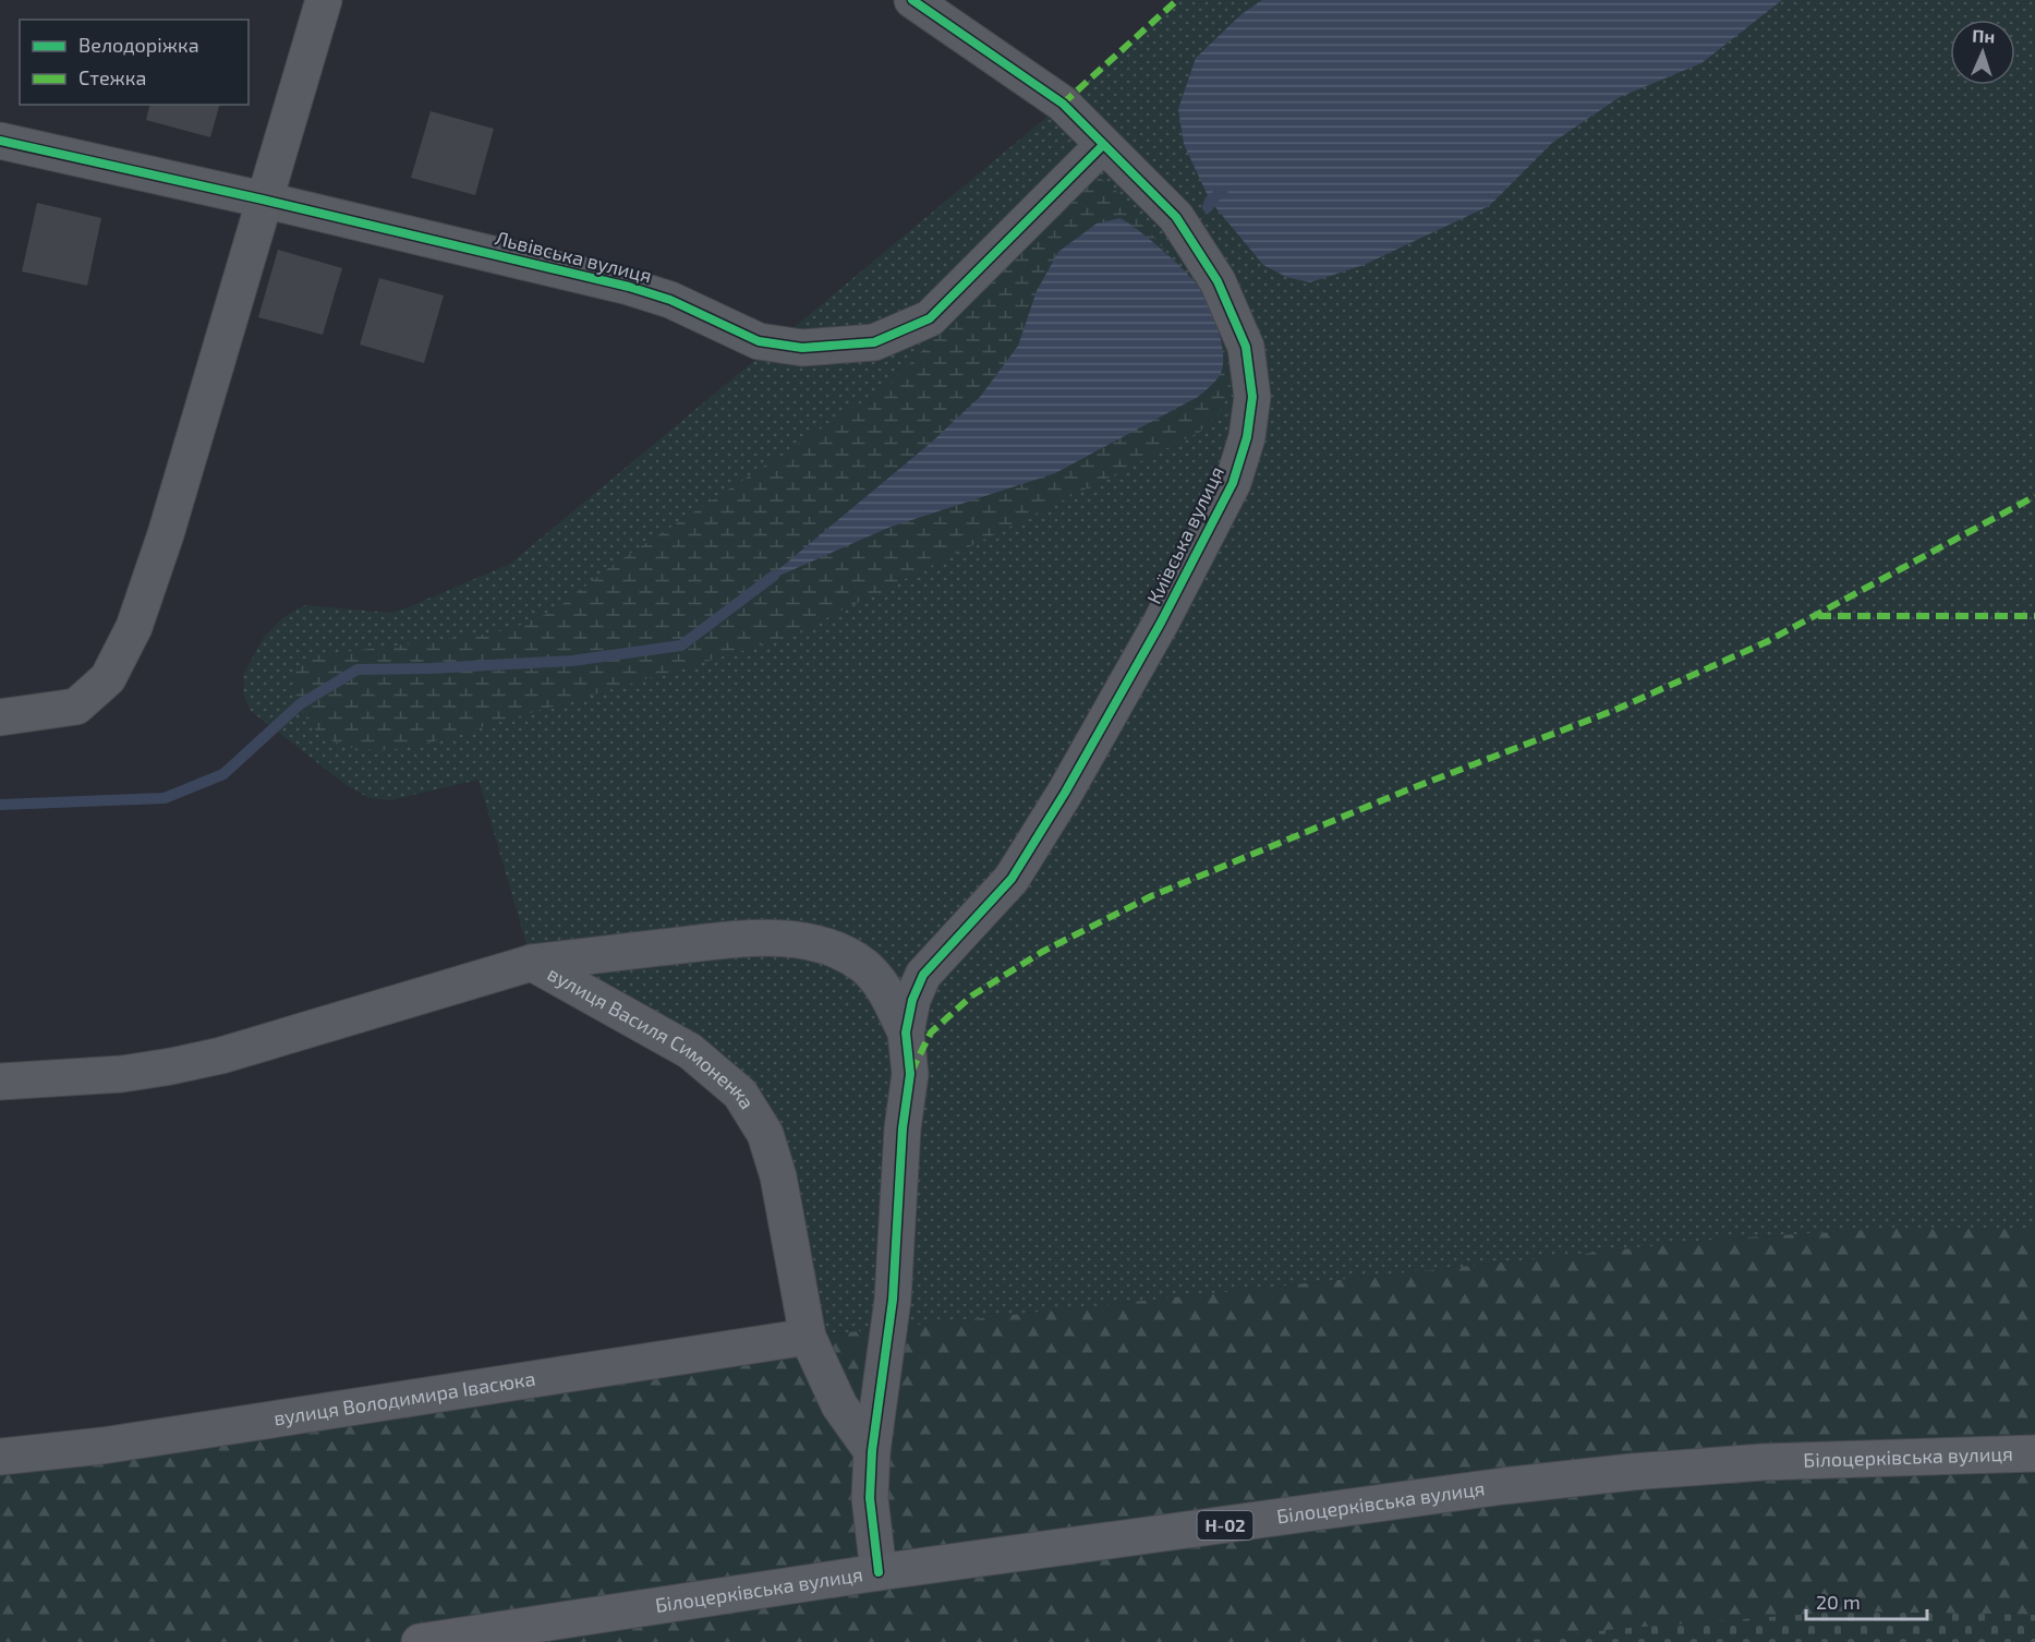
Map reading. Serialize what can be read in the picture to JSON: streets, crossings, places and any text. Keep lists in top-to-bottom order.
{
  "streets": {
    "main road": ["Білоцерківська вулиця", "Н-02"],
    "street": [
      "Львівська вулиця",
      "Київська вулиця",
      "вулиця Василя Симоненка",
      "вулиця Володимира Івасюка"
    ]
  },
  "crossings": [
    ["Львівська вулиця", "Київська вулиця"],
    ["Київська вулиця", "вулиця Василя Симоненка"],
    ["Київська вулиця", "Білоцерківська вулиця"],
    ["вулиця Василя Симоненка", "вулиця Володимира Івасюка"]
  ],
  "legend": ["Велодоріжка", "Стежка"],
  "scale_bar": "20 m",
  "north": "top"
}
